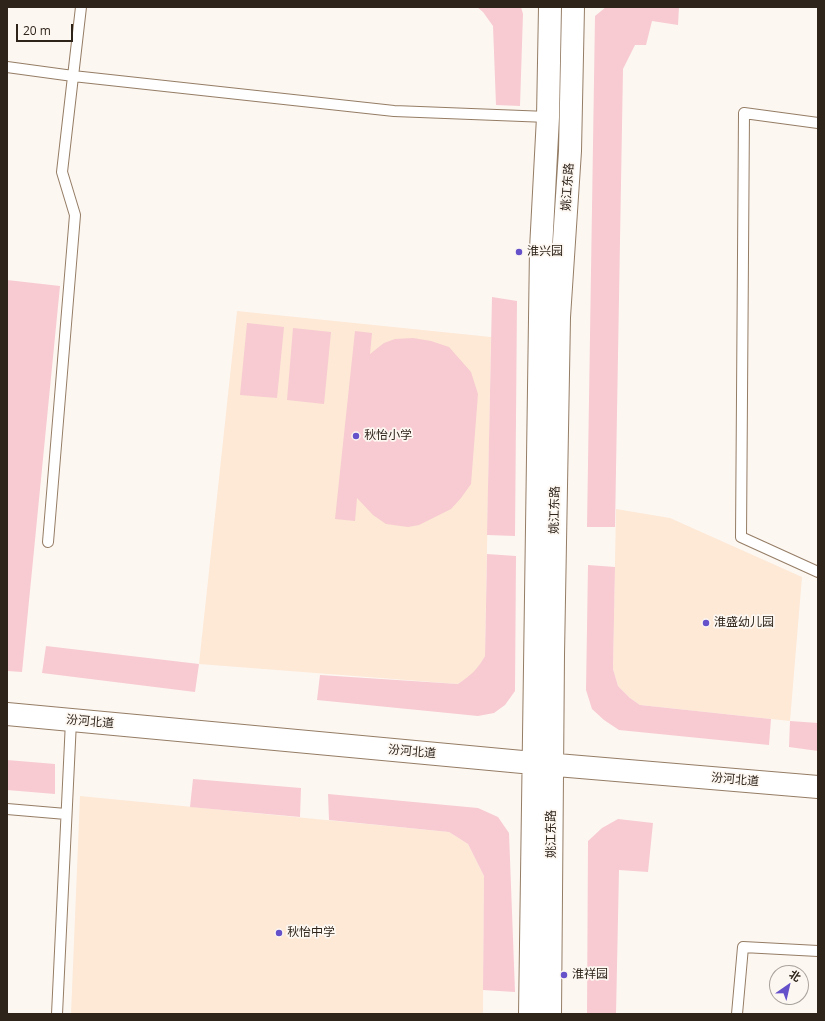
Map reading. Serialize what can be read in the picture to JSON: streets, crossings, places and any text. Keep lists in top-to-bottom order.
{
  "streets": {
    "street": ["姚江东路", "汾河北道"]
  },
  "crossings": [
    ["姚江东路", "汾河北道"]
  ],
  "places": [
    "淮兴园",
    "秋怡小学",
    "淮盛幼儿园",
    "秋怡中学",
    "淮祥园"
  ],
  "scale_bar": "20 m",
  "north": "top right"
}
